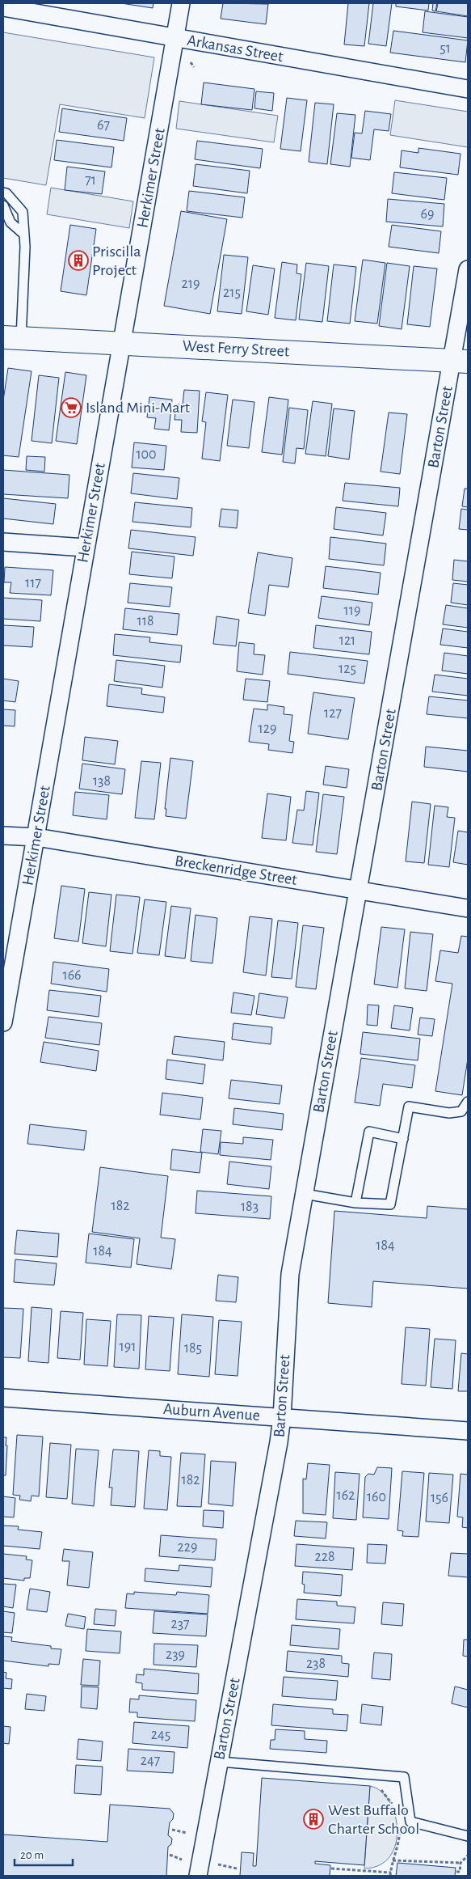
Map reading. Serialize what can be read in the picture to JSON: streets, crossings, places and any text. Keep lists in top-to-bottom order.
{
  "streets": {
    "street": [
      "Arkansas Street",
      "Herkimer Street",
      "West Ferry Street",
      "Barton Street",
      "Breckenridge Street",
      "Auburn Avenue"
    ]
  },
  "crossings": [
    ["Arkansas Street", "Herkimer Street"],
    ["Herkimer Street", "West Ferry Street"],
    ["Herkimer Street", "Breckenridge Street"],
    ["West Ferry Street", "Barton Street"],
    ["Barton Street", "Breckenridge Street"],
    ["Barton Street", "Auburn Avenue"]
  ],
  "places": {
    "building": ["Priscilla Project", "West Buffalo Charter School"],
    "supermarket": ["Island Mini-Mart"]
  },
  "house_numbers": [
    "51",
    "67",
    "71",
    "69",
    "219",
    "215",
    "100",
    "117",
    "119",
    "118",
    "121",
    "125",
    "127",
    "129",
    "138",
    "166",
    "182",
    "183",
    "184",
    "184",
    "191",
    "185",
    "182",
    "162",
    "160",
    "156",
    "229",
    "228",
    "237",
    "239",
    "238",
    "245",
    "247"
  ],
  "scale_bar": "20 m"
}
